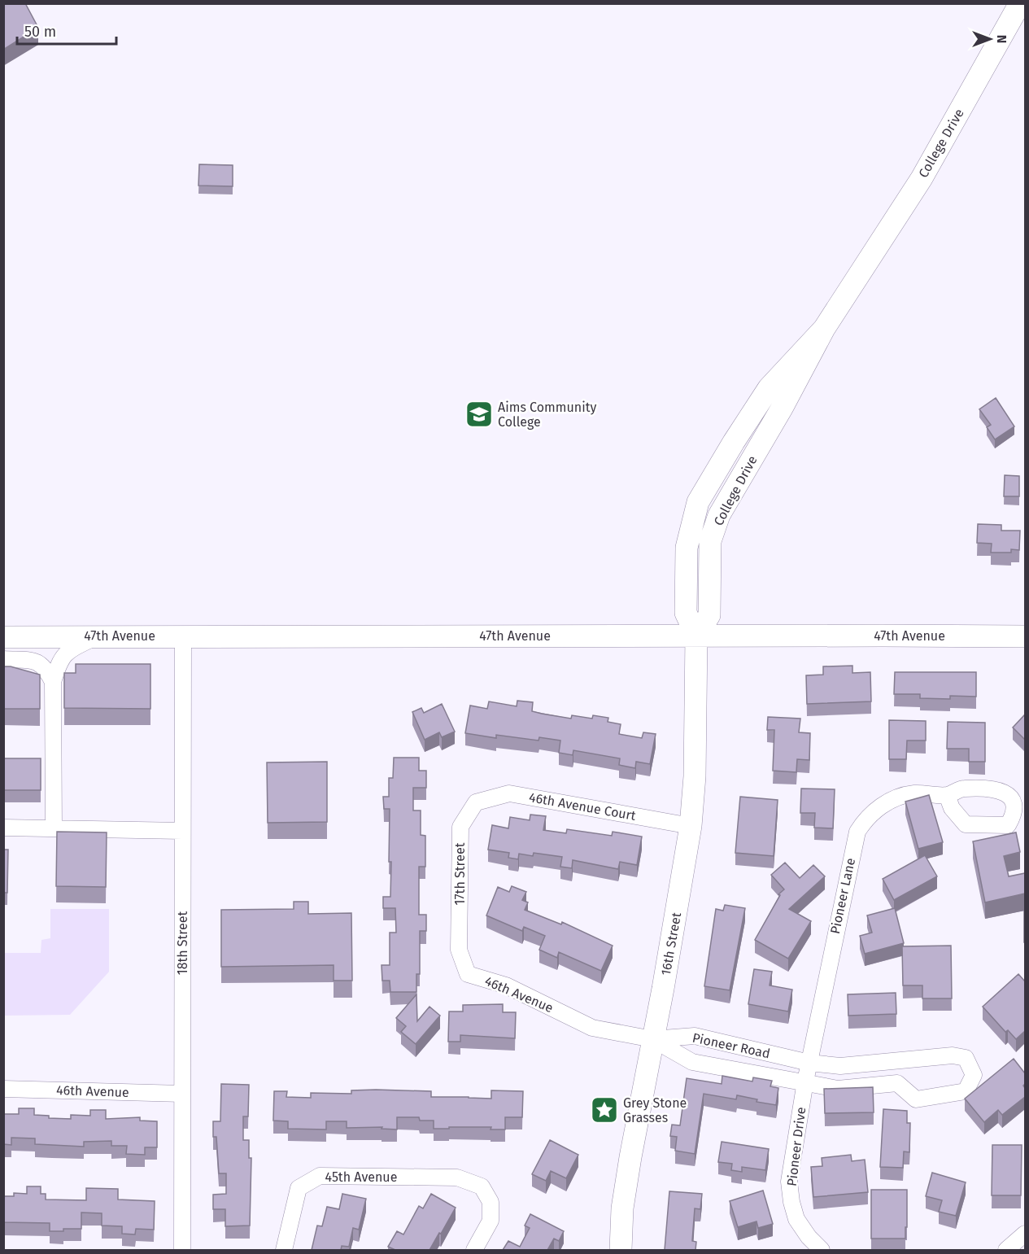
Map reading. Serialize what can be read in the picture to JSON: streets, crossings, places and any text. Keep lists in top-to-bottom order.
{
  "streets": {
    "main road": ["College Drive", "47th Avenue", "16th Street"],
    "street": [
      "46th Avenue Court",
      "17th Street",
      "Pioneer Lane",
      "18th Street",
      "46th Avenue",
      "Pioneer Road",
      "Pioneer Drive",
      "45th Avenue"
    ]
  },
  "crossings": [
    ["College Drive", "47th Avenue"],
    ["College Drive", "16th Street"],
    ["47th Avenue", "18th Street"],
    ["47th Avenue", "16th Street"],
    ["46th Avenue Court", "17th Street"],
    ["46th Avenue Court", "16th Street"],
    ["17th Street", "46th Avenue"],
    ["Pioneer Lane", "Pioneer Road"],
    ["Pioneer Lane", "Pioneer Drive"],
    ["18th Street", "46th Avenue"],
    ["16th Street", "Pioneer Road"],
    ["46th Avenue", "Pioneer Road"],
    ["Pioneer Road", "Pioneer Drive"]
  ],
  "places": {
    "school or university": ["Aims Community College"],
    "place": ["Grey Stone Grasses"]
  },
  "scale_bar": "50 m",
  "north": "right"
}
